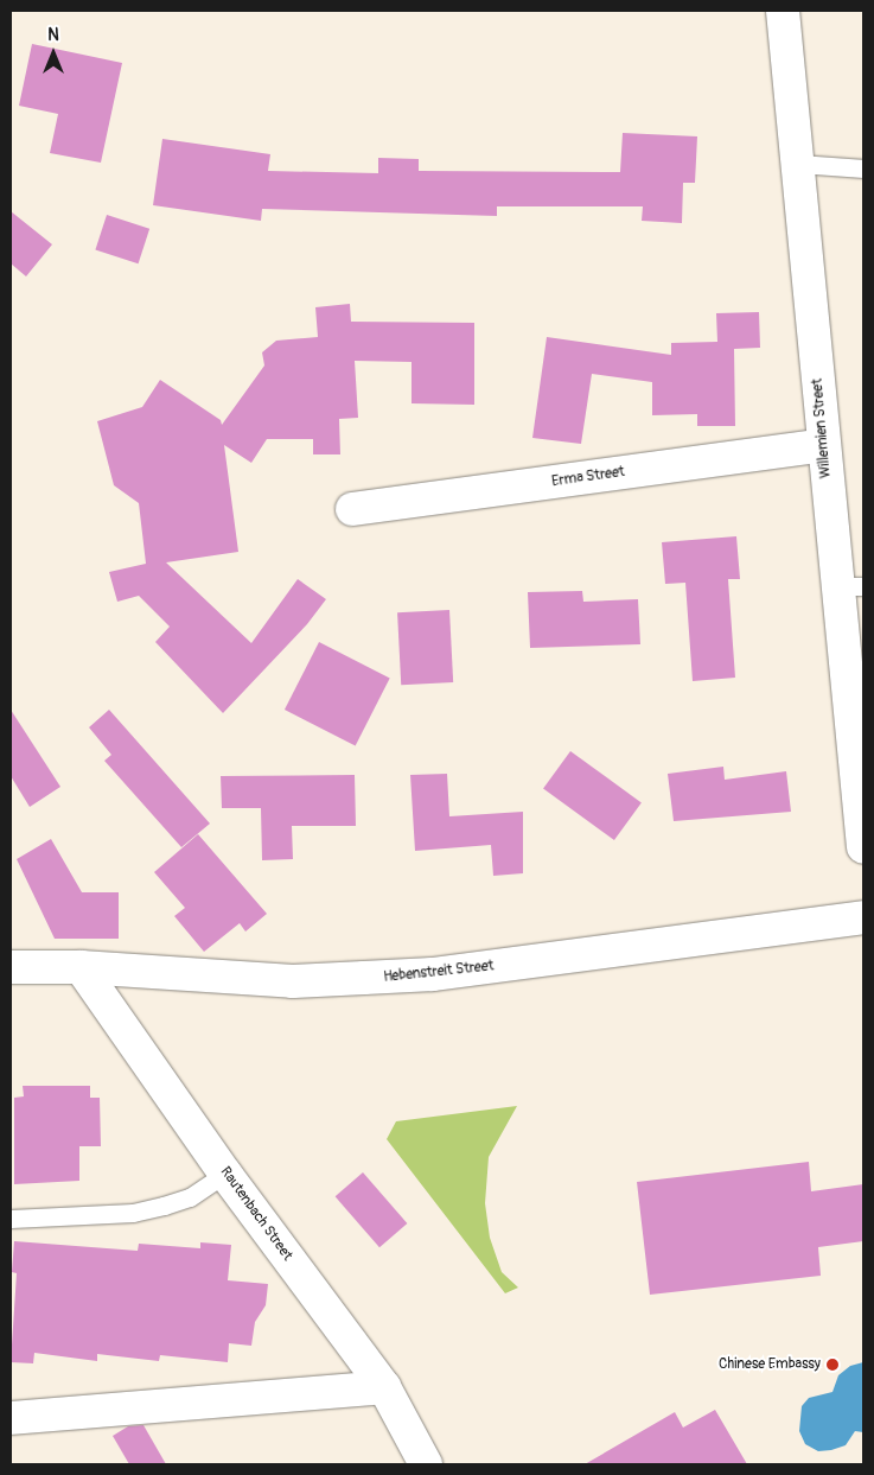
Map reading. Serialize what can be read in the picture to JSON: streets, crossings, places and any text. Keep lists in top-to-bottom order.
{
  "streets": {
    "street": [
      "Willemien Street",
      "Erma Street",
      "Hebenstreit Street",
      "Rautenbach Street"
    ]
  },
  "crossings": [
    ["Willemien Street", "Erma Street"],
    ["Hebenstreit Street", "Rautenbach Street"]
  ],
  "places": ["Chinese Embassy"],
  "north": "top"
}
